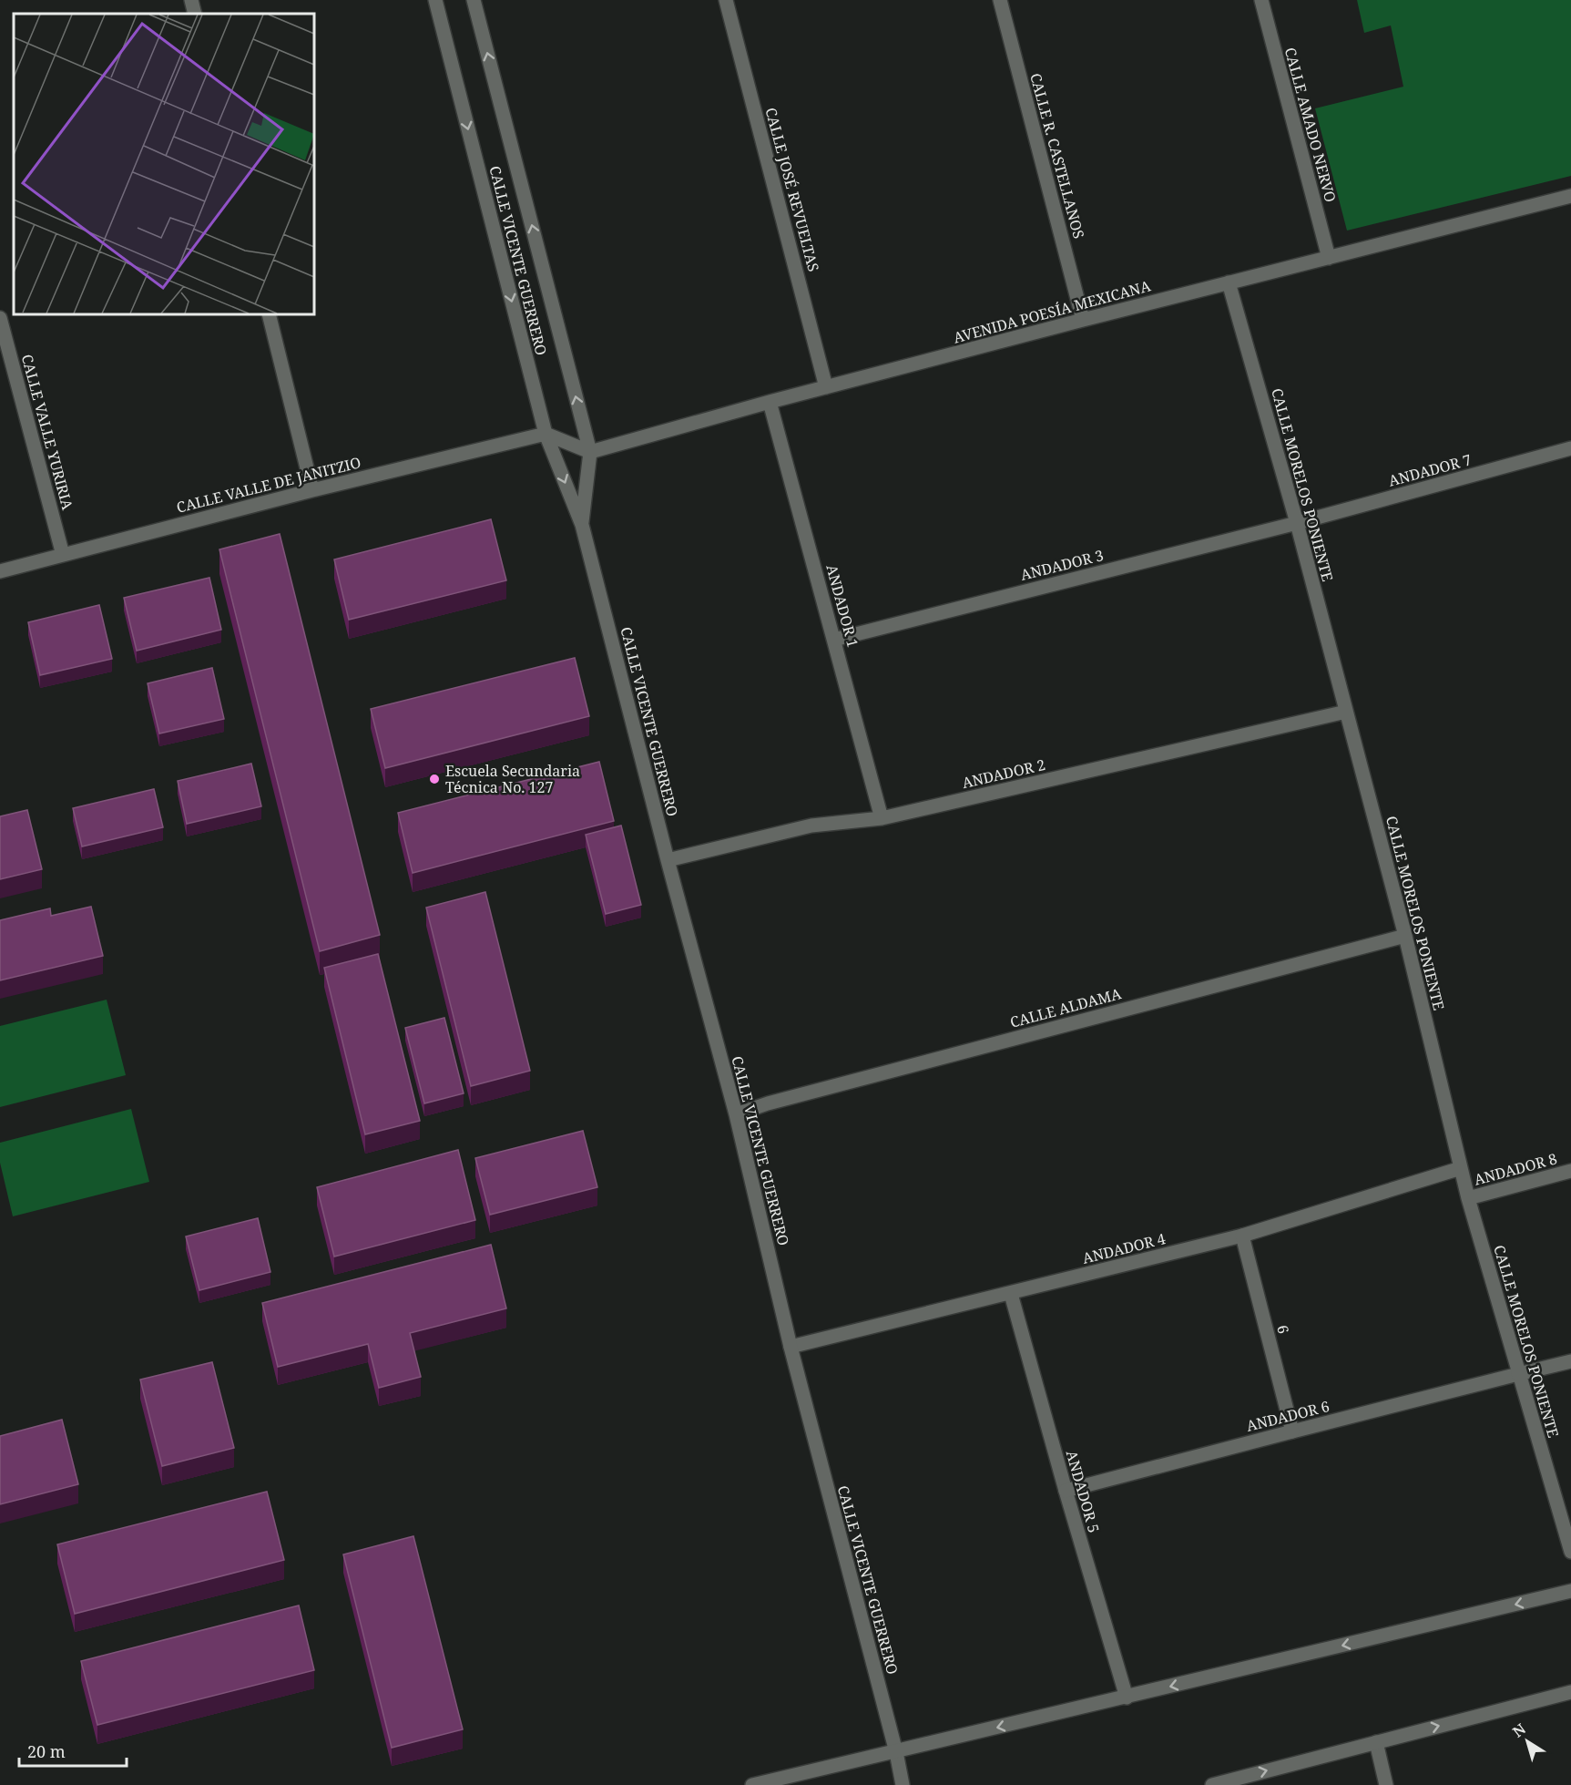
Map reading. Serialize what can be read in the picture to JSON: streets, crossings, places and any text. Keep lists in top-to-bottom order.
{
  "streets": {
    "street": [
      "CALLE AMADO NERVO",
      "CALLE R. CASTELLANOS",
      "CALLE JOSÉ REVUELTAS",
      "CALLE VICENTE GUERRERO",
      "AVENIDA POESÍA MEXICANA",
      "CALLE VALLE YURIRIA",
      "ANDADOR 7",
      "CALLE VALLE DE JANITZIO",
      "CALLE MORELOS PONIENTE",
      "ANDADOR 3",
      "ANDADOR 1",
      "ANDADOR 2",
      "CALLE ALDAMA",
      "ANDADOR 8",
      "ANDADOR 4",
      "6",
      "ANDADOR 6",
      "ANDADOR 5"
    ]
  },
  "crossings": [
    ["CALLE AMADO NERVO", "AVENIDA POESÍA MEXICANA"],
    ["CALLE R. CASTELLANOS", "AVENIDA POESÍA MEXICANA"],
    ["CALLE JOSÉ REVUELTAS", "AVENIDA POESÍA MEXICANA"],
    ["CALLE VICENTE GUERRERO", "AVENIDA POESÍA MEXICANA"],
    ["CALLE VICENTE GUERRERO", "CALLE VALLE DE JANITZIO"],
    ["CALLE VICENTE GUERRERO", "ANDADOR 2"],
    ["CALLE VICENTE GUERRERO", "CALLE ALDAMA"],
    ["CALLE VICENTE GUERRERO", "ANDADOR 4"],
    ["AVENIDA POESÍA MEXICANA", "CALLE MORELOS PONIENTE"],
    ["AVENIDA POESÍA MEXICANA", "ANDADOR 1"],
    ["CALLE VALLE YURIRIA", "CALLE VALLE DE JANITZIO"],
    ["ANDADOR 7", "CALLE MORELOS PONIENTE"],
    ["ANDADOR 7", "ANDADOR 3"],
    ["CALLE MORELOS PONIENTE", "ANDADOR 3"],
    ["CALLE MORELOS PONIENTE", "ANDADOR 2"],
    ["CALLE MORELOS PONIENTE", "CALLE ALDAMA"],
    ["CALLE MORELOS PONIENTE", "ANDADOR 8"],
    ["CALLE MORELOS PONIENTE", "ANDADOR 4"],
    ["CALLE MORELOS PONIENTE", "ANDADOR 6"],
    ["ANDADOR 3", "ANDADOR 1"],
    ["ANDADOR 1", "ANDADOR 2"],
    ["ANDADOR 4", "6"],
    ["ANDADOR 4", "ANDADOR 5"],
    ["6", "ANDADOR 6"],
    ["ANDADOR 6", "ANDADOR 5"]
  ],
  "places": ["Escuela Secundaria Técnica No. 127"],
  "scale_bar": "20 m",
  "north": "top left"
}
